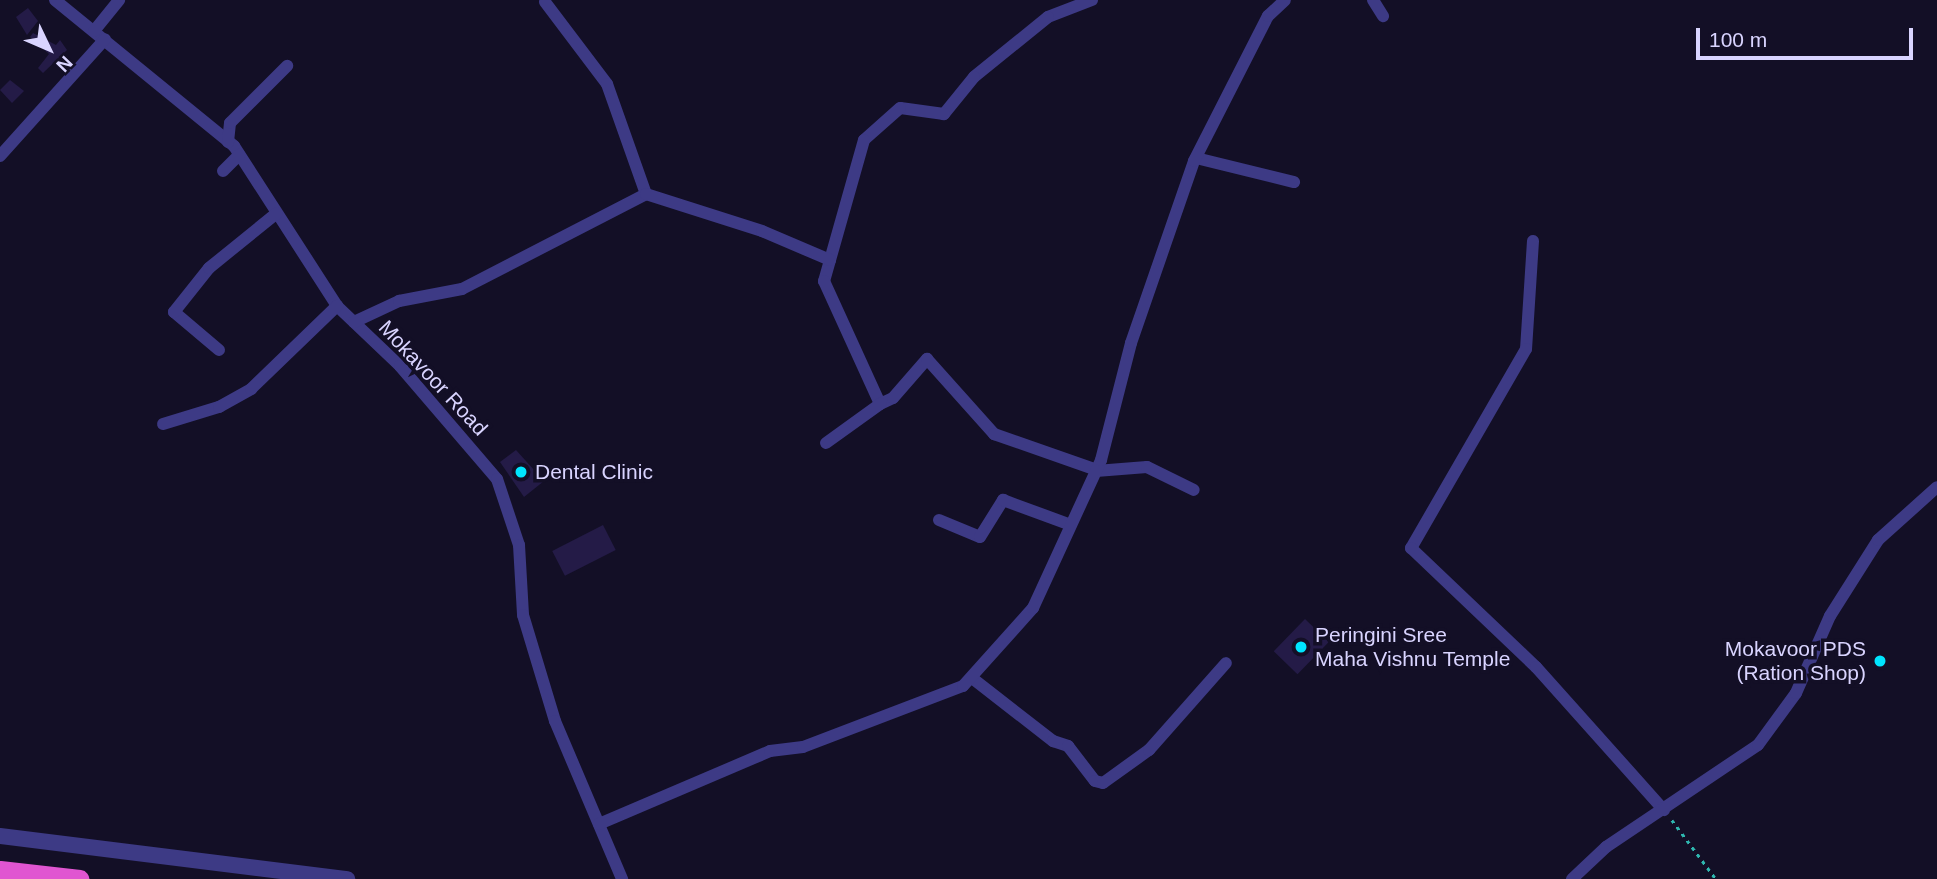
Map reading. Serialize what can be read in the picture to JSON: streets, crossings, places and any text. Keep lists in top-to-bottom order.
{
  "streets": {
    "street": ["Mokavoor Road"]
  },
  "places": ["Dental Clinic", "Peringini Sree Maha Vishnu Temple", "Mokavoor PDS (Ration Shop)"],
  "scale_bar": "100 m",
  "north": "bottom right"
}
